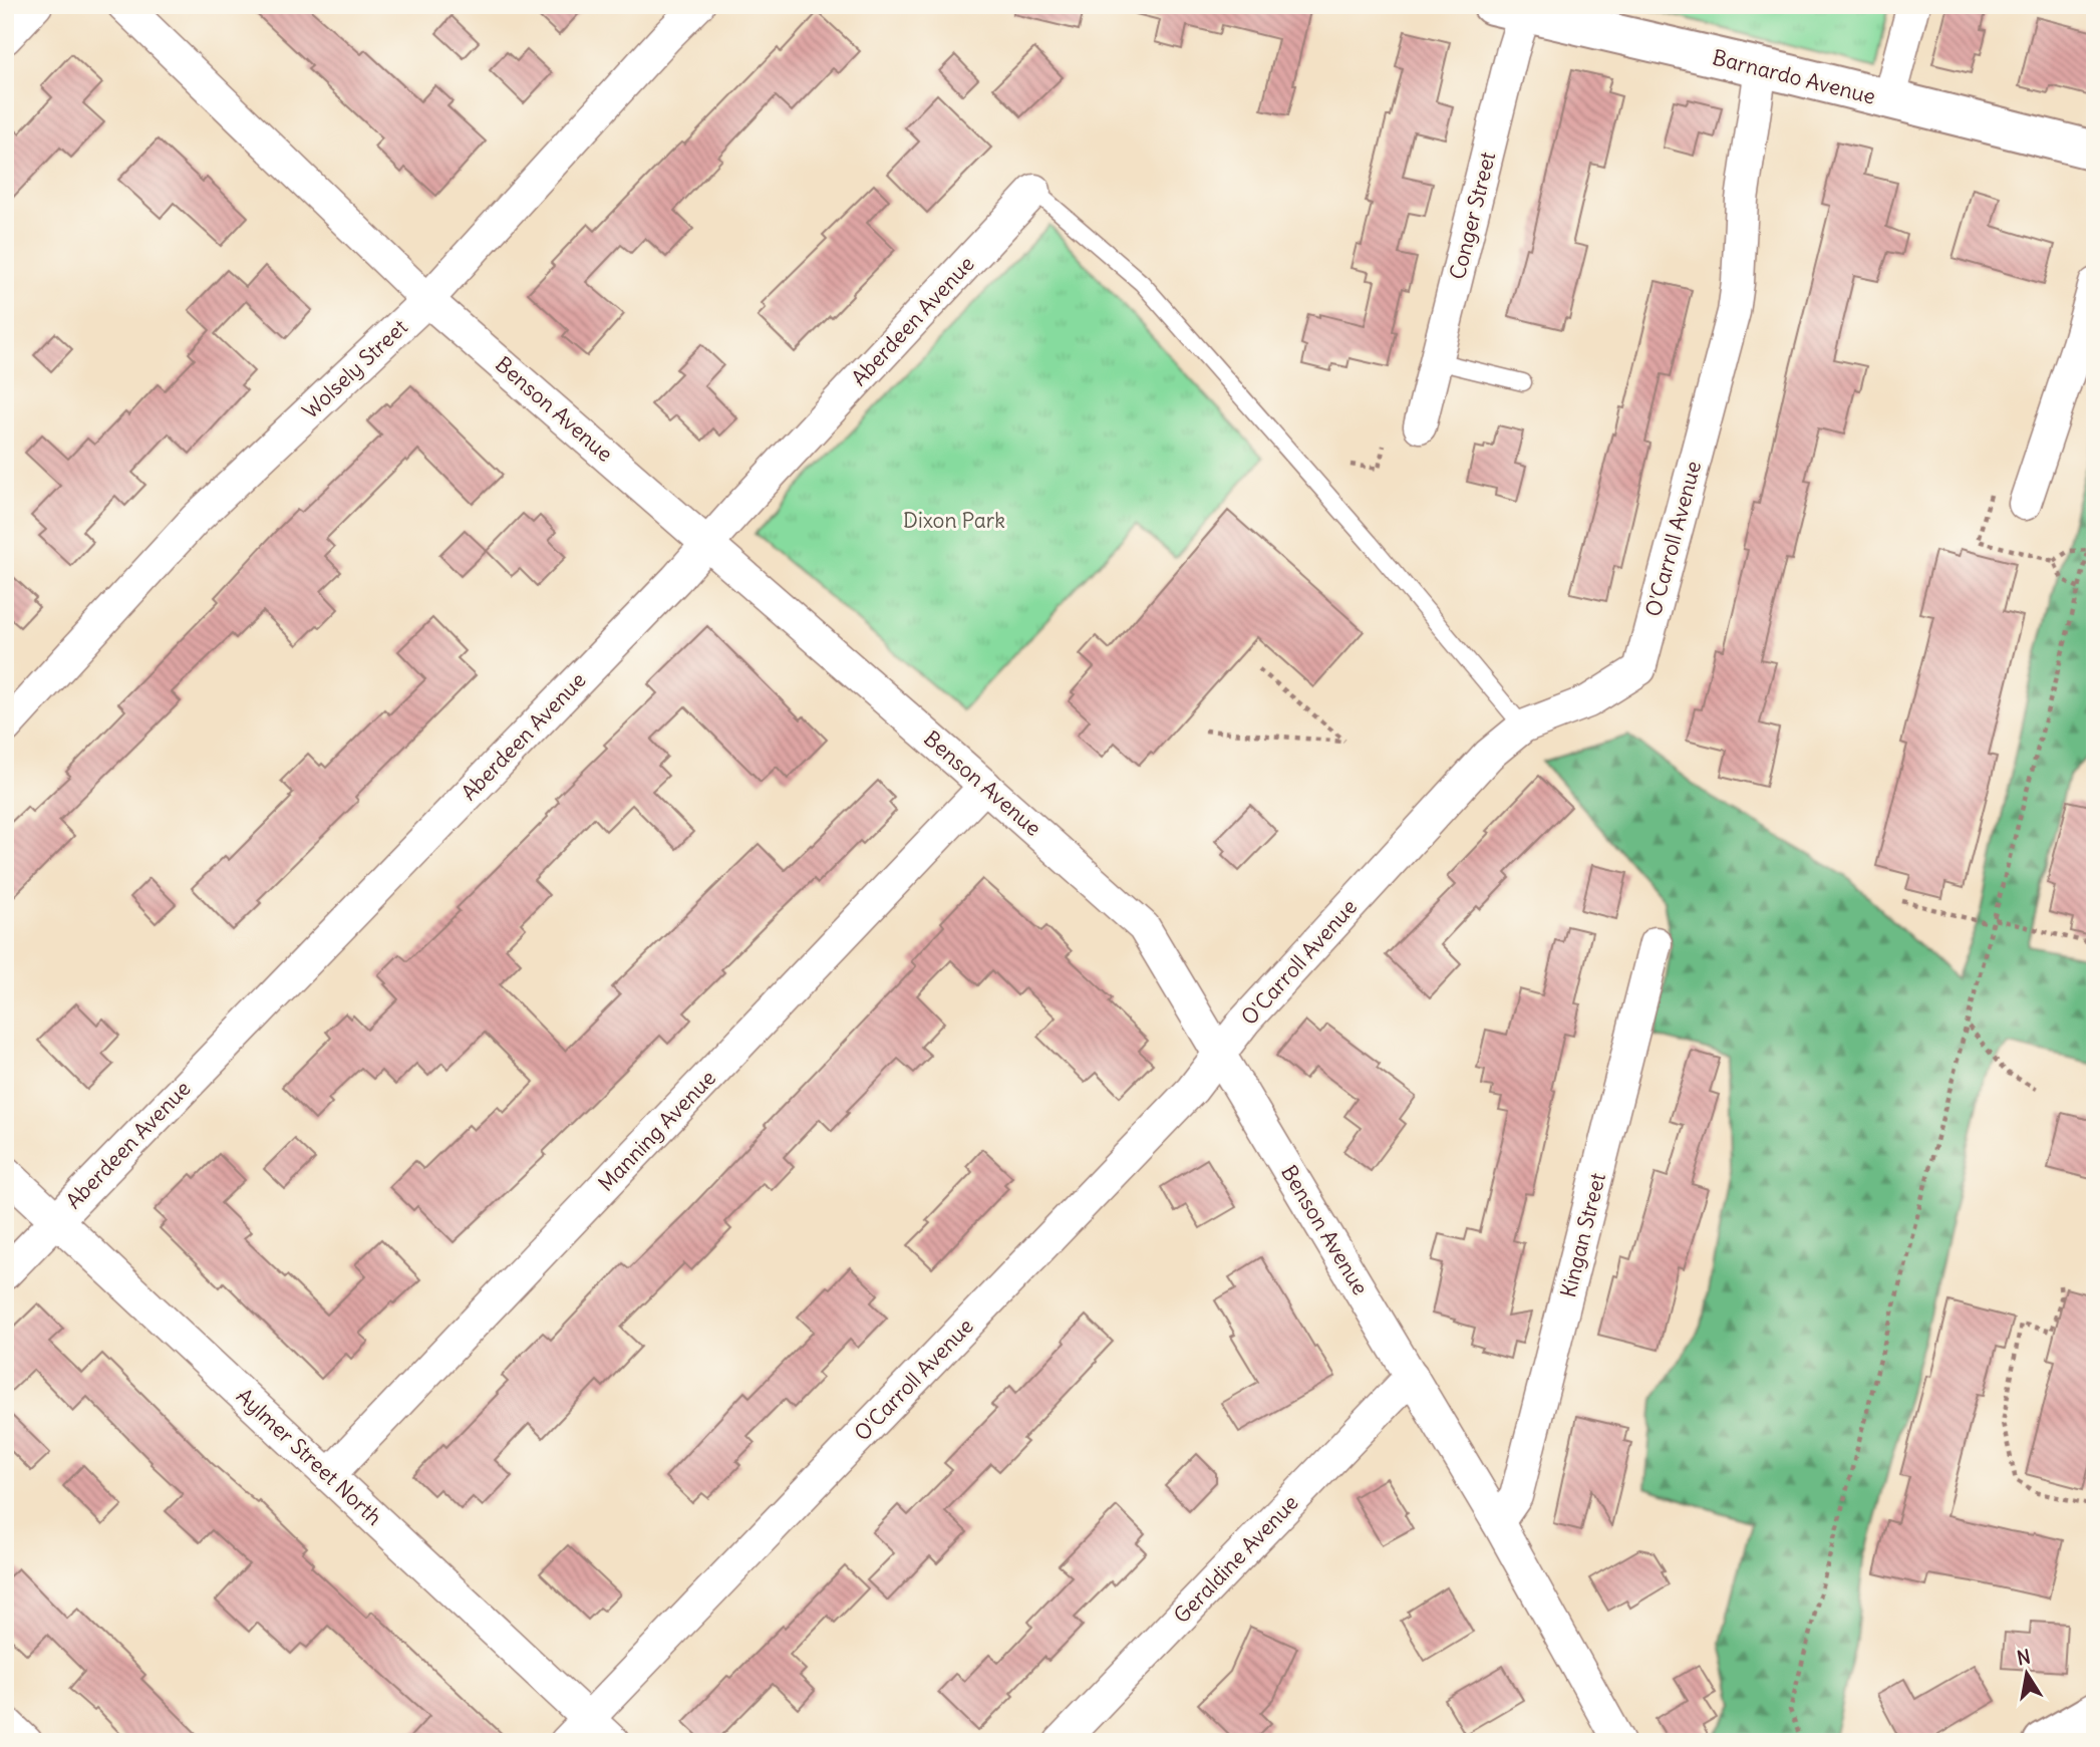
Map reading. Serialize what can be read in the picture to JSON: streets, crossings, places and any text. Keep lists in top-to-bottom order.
{
  "streets": {
    "street": [
      "Barnardo Avenue",
      "Conger Street",
      "Aberdeen Avenue",
      "Wolsely Street",
      "Benson Avenue",
      "O'Carroll Avenue",
      "Manning Avenue",
      "Kingan Street",
      "Aylmer Street North",
      "Geraldine Avenue"
    ]
  },
  "crossings": [
    ["Barnardo Avenue", "Conger Street"],
    ["Barnardo Avenue", "O'Carroll Avenue"],
    ["Aberdeen Avenue", "Benson Avenue"],
    ["Aberdeen Avenue", "Aylmer Street North"],
    ["Wolsely Street", "Benson Avenue"],
    ["Benson Avenue", "O'Carroll Avenue"],
    ["Benson Avenue", "Manning Avenue"],
    ["Benson Avenue", "Kingan Street"],
    ["Benson Avenue", "Geraldine Avenue"],
    ["O'Carroll Avenue", "Aylmer Street North"],
    ["Manning Avenue", "Aylmer Street North"]
  ],
  "parks": ["Dixon Park"],
  "north": "top"
}
